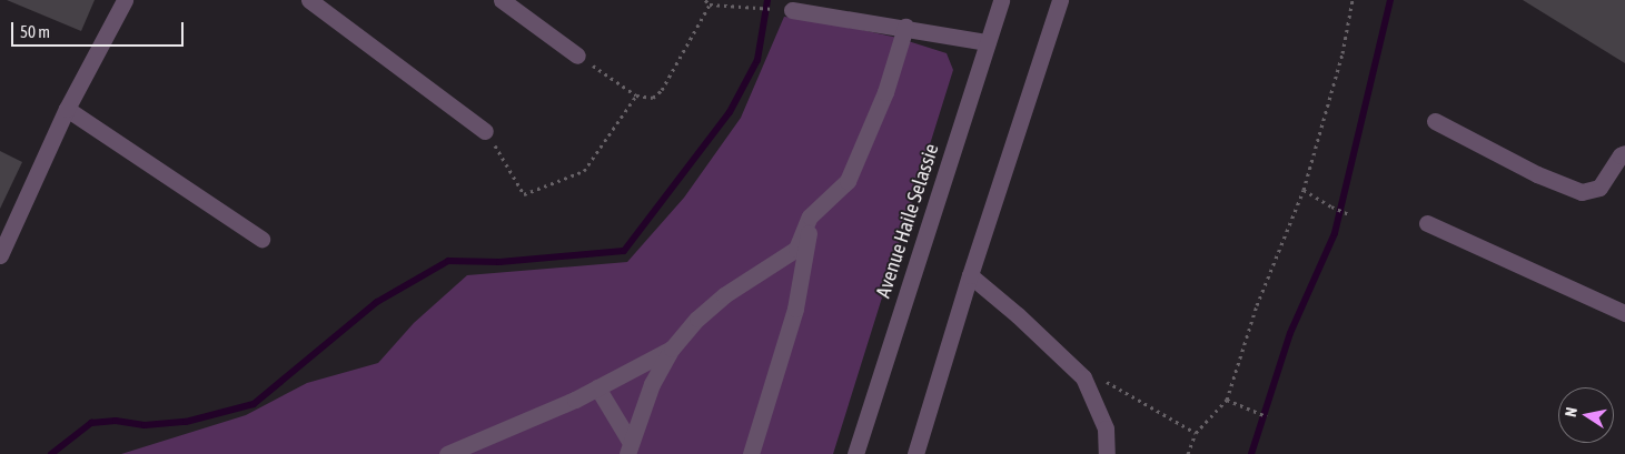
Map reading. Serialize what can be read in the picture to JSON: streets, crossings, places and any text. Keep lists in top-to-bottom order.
{
  "streets": {
    "street": ["Avenue Haile Selassie"]
  },
  "scale_bar": "50 m",
  "north": "left"
}
